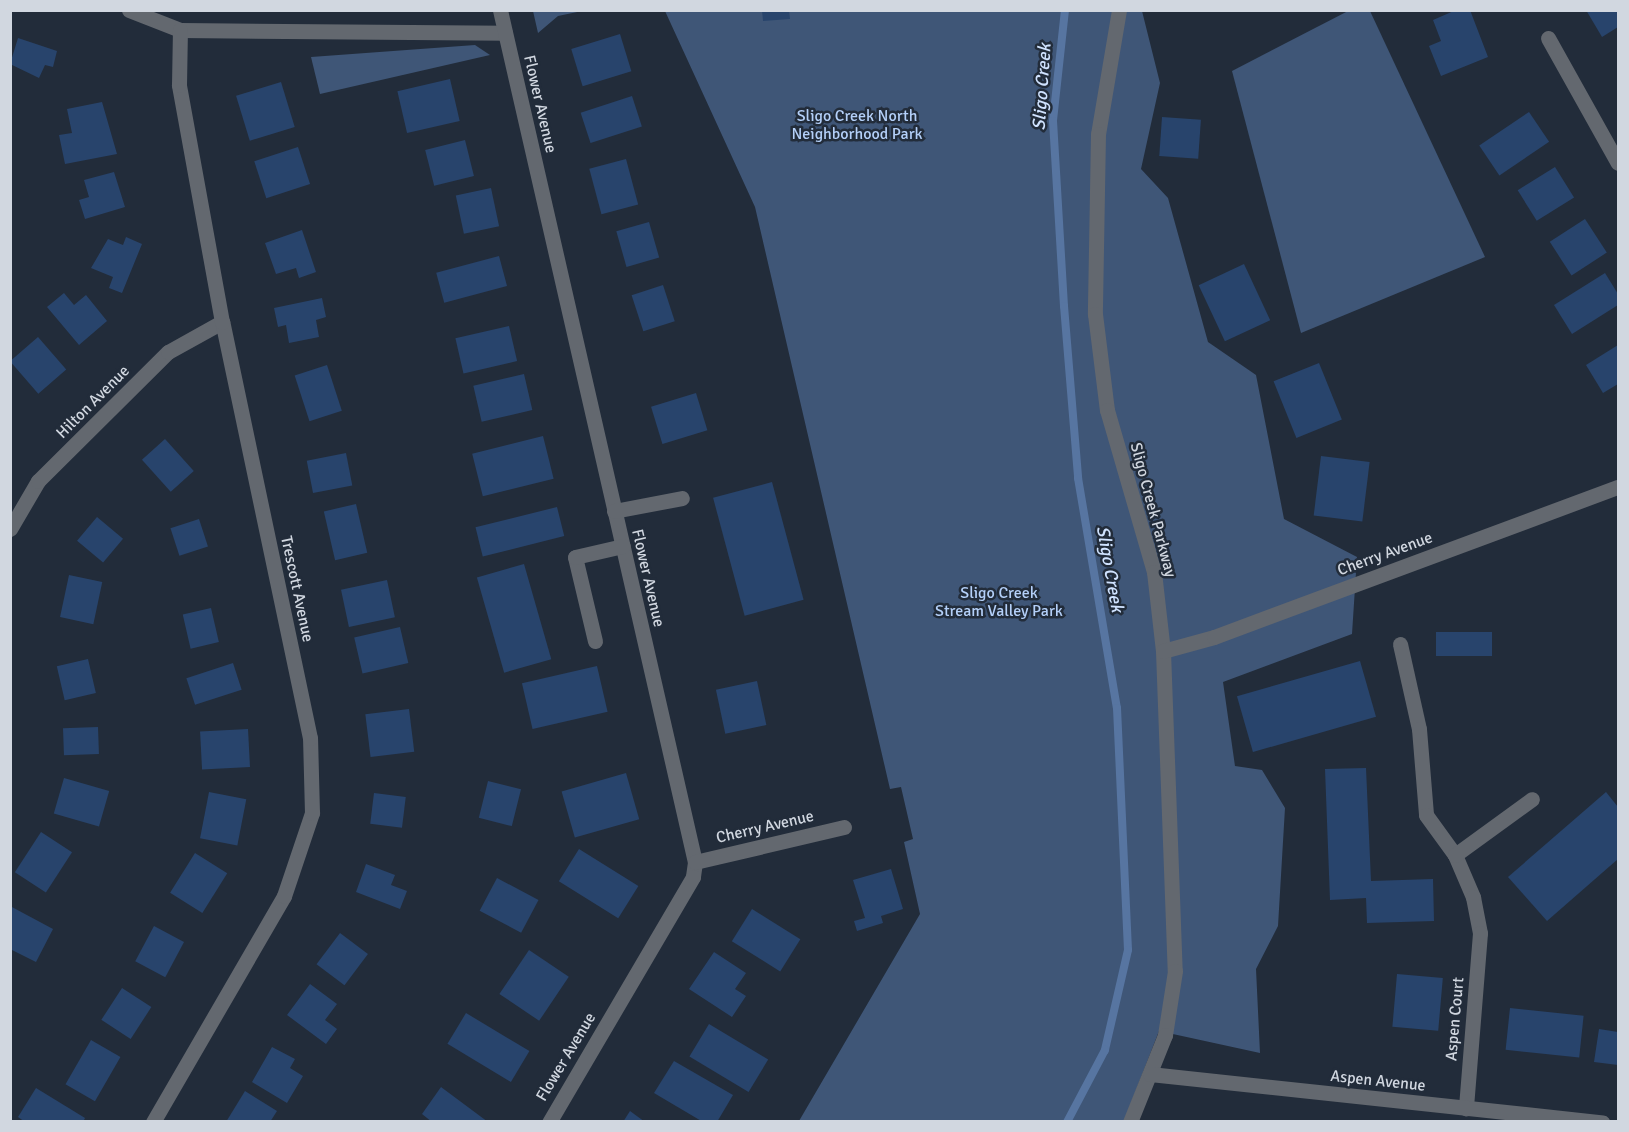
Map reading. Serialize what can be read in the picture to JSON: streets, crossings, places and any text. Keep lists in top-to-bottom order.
{
  "streets": {
    "street": [
      "Flower Avenue",
      "Hilton Avenue",
      "Sligo Creek Parkway",
      "Cherry Avenue",
      "Trescott Avenue",
      "Aspen Court",
      "Aspen Avenue"
    ]
  },
  "crossings": [
    ["Flower Avenue", "Cherry Avenue"],
    ["Hilton Avenue", "Trescott Avenue"],
    ["Sligo Creek Parkway", "Cherry Avenue"],
    ["Sligo Creek Parkway", "Aspen Avenue"],
    ["Aspen Court", "Aspen Avenue"]
  ],
  "water": ["Sligo Creek"],
  "parks": ["Sligo Creek North Neighborhood Park", "Sligo Creek Stream Valley Park"]
}
